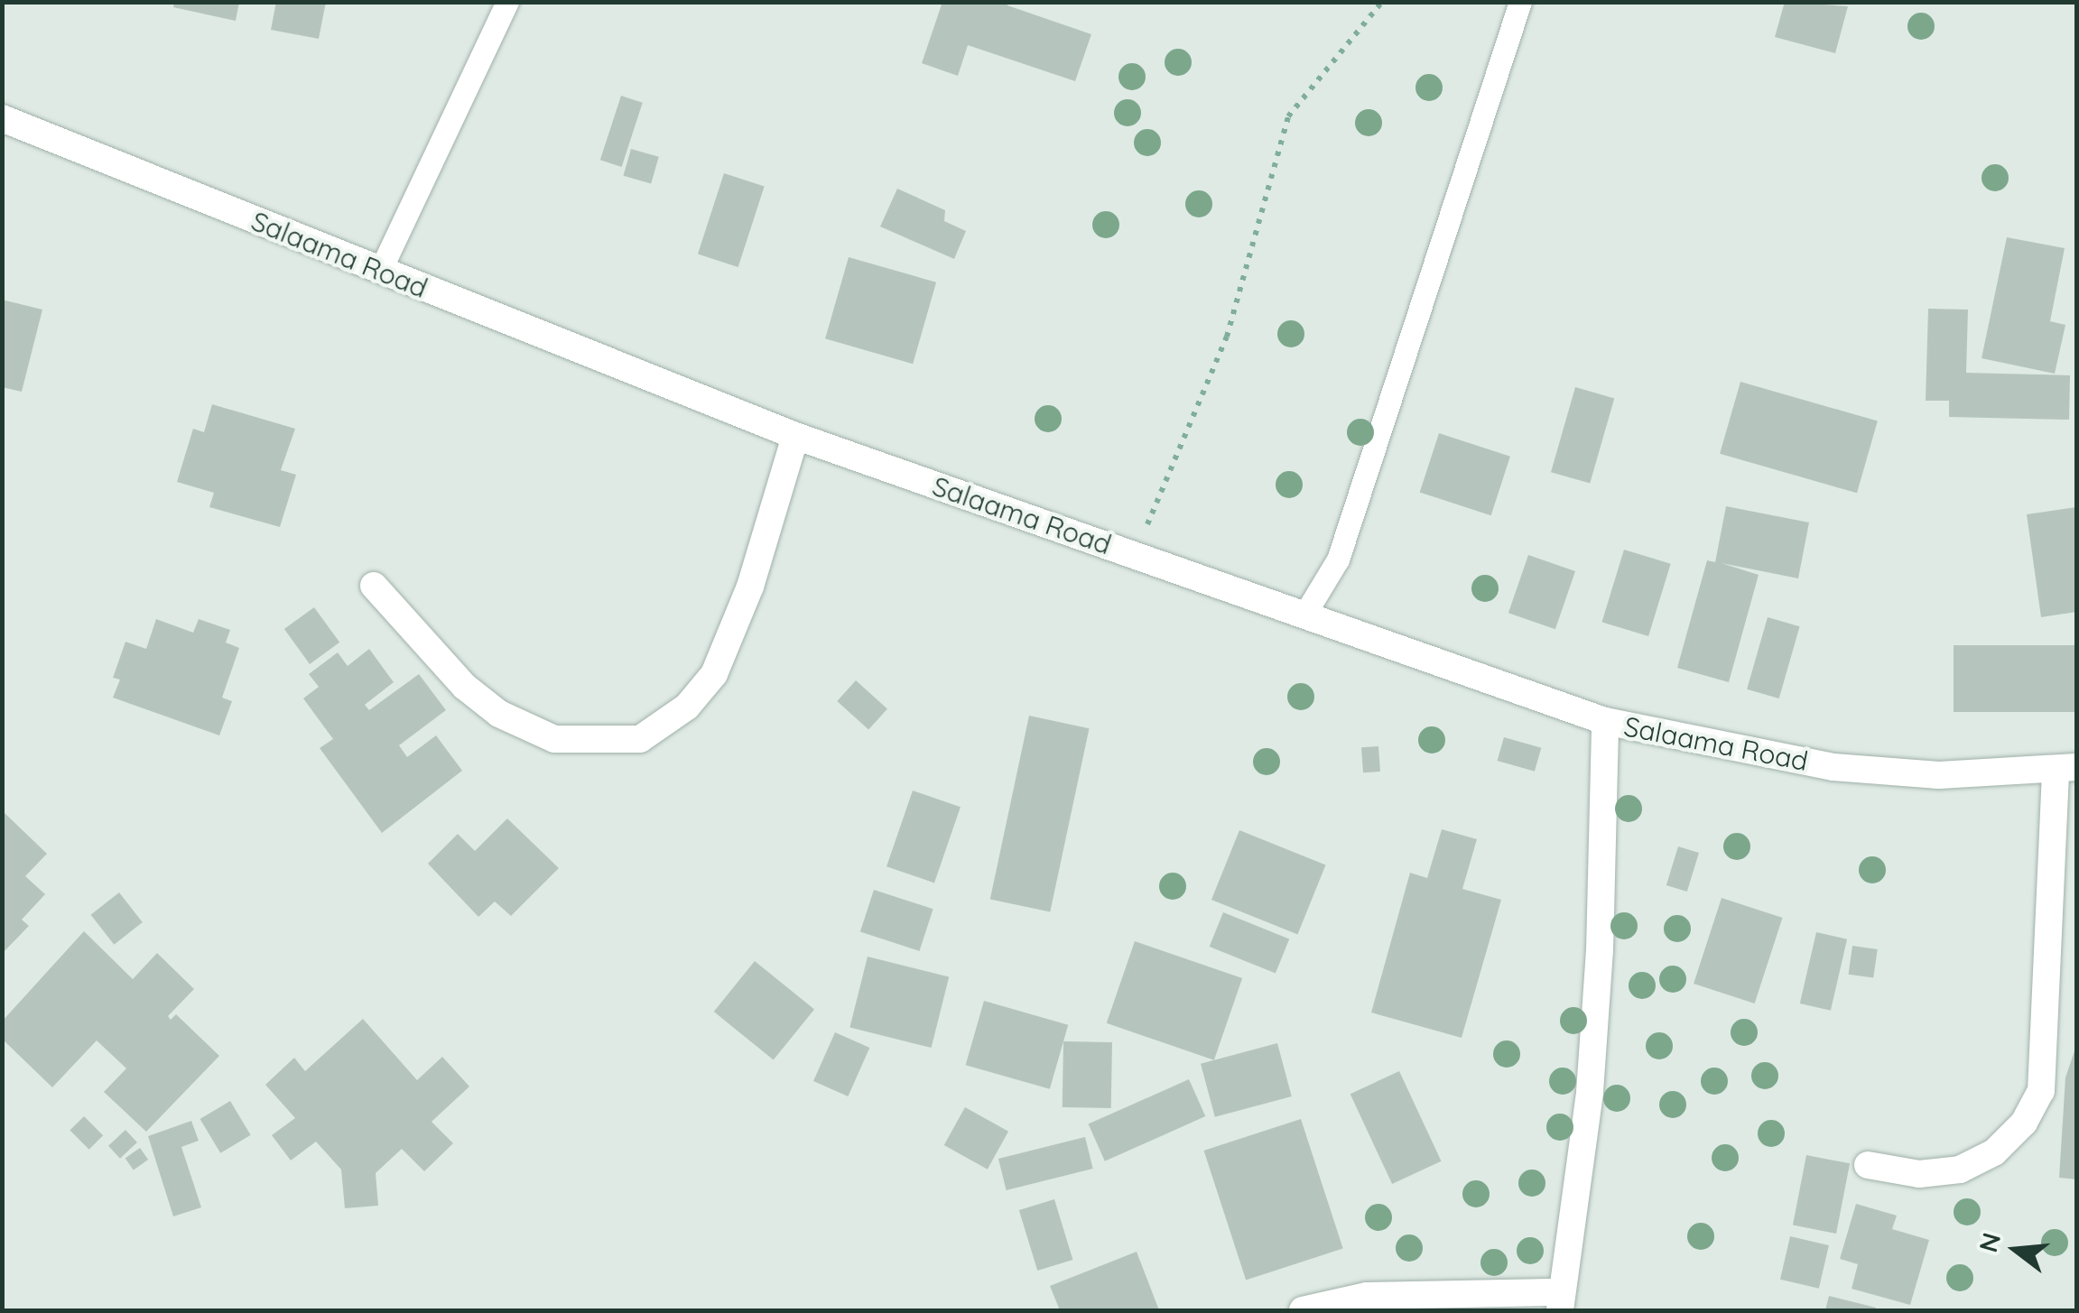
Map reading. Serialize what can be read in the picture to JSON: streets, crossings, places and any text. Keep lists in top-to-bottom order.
{
  "streets": {
    "street": ["Salaama Road"]
  },
  "north": "left"
}
